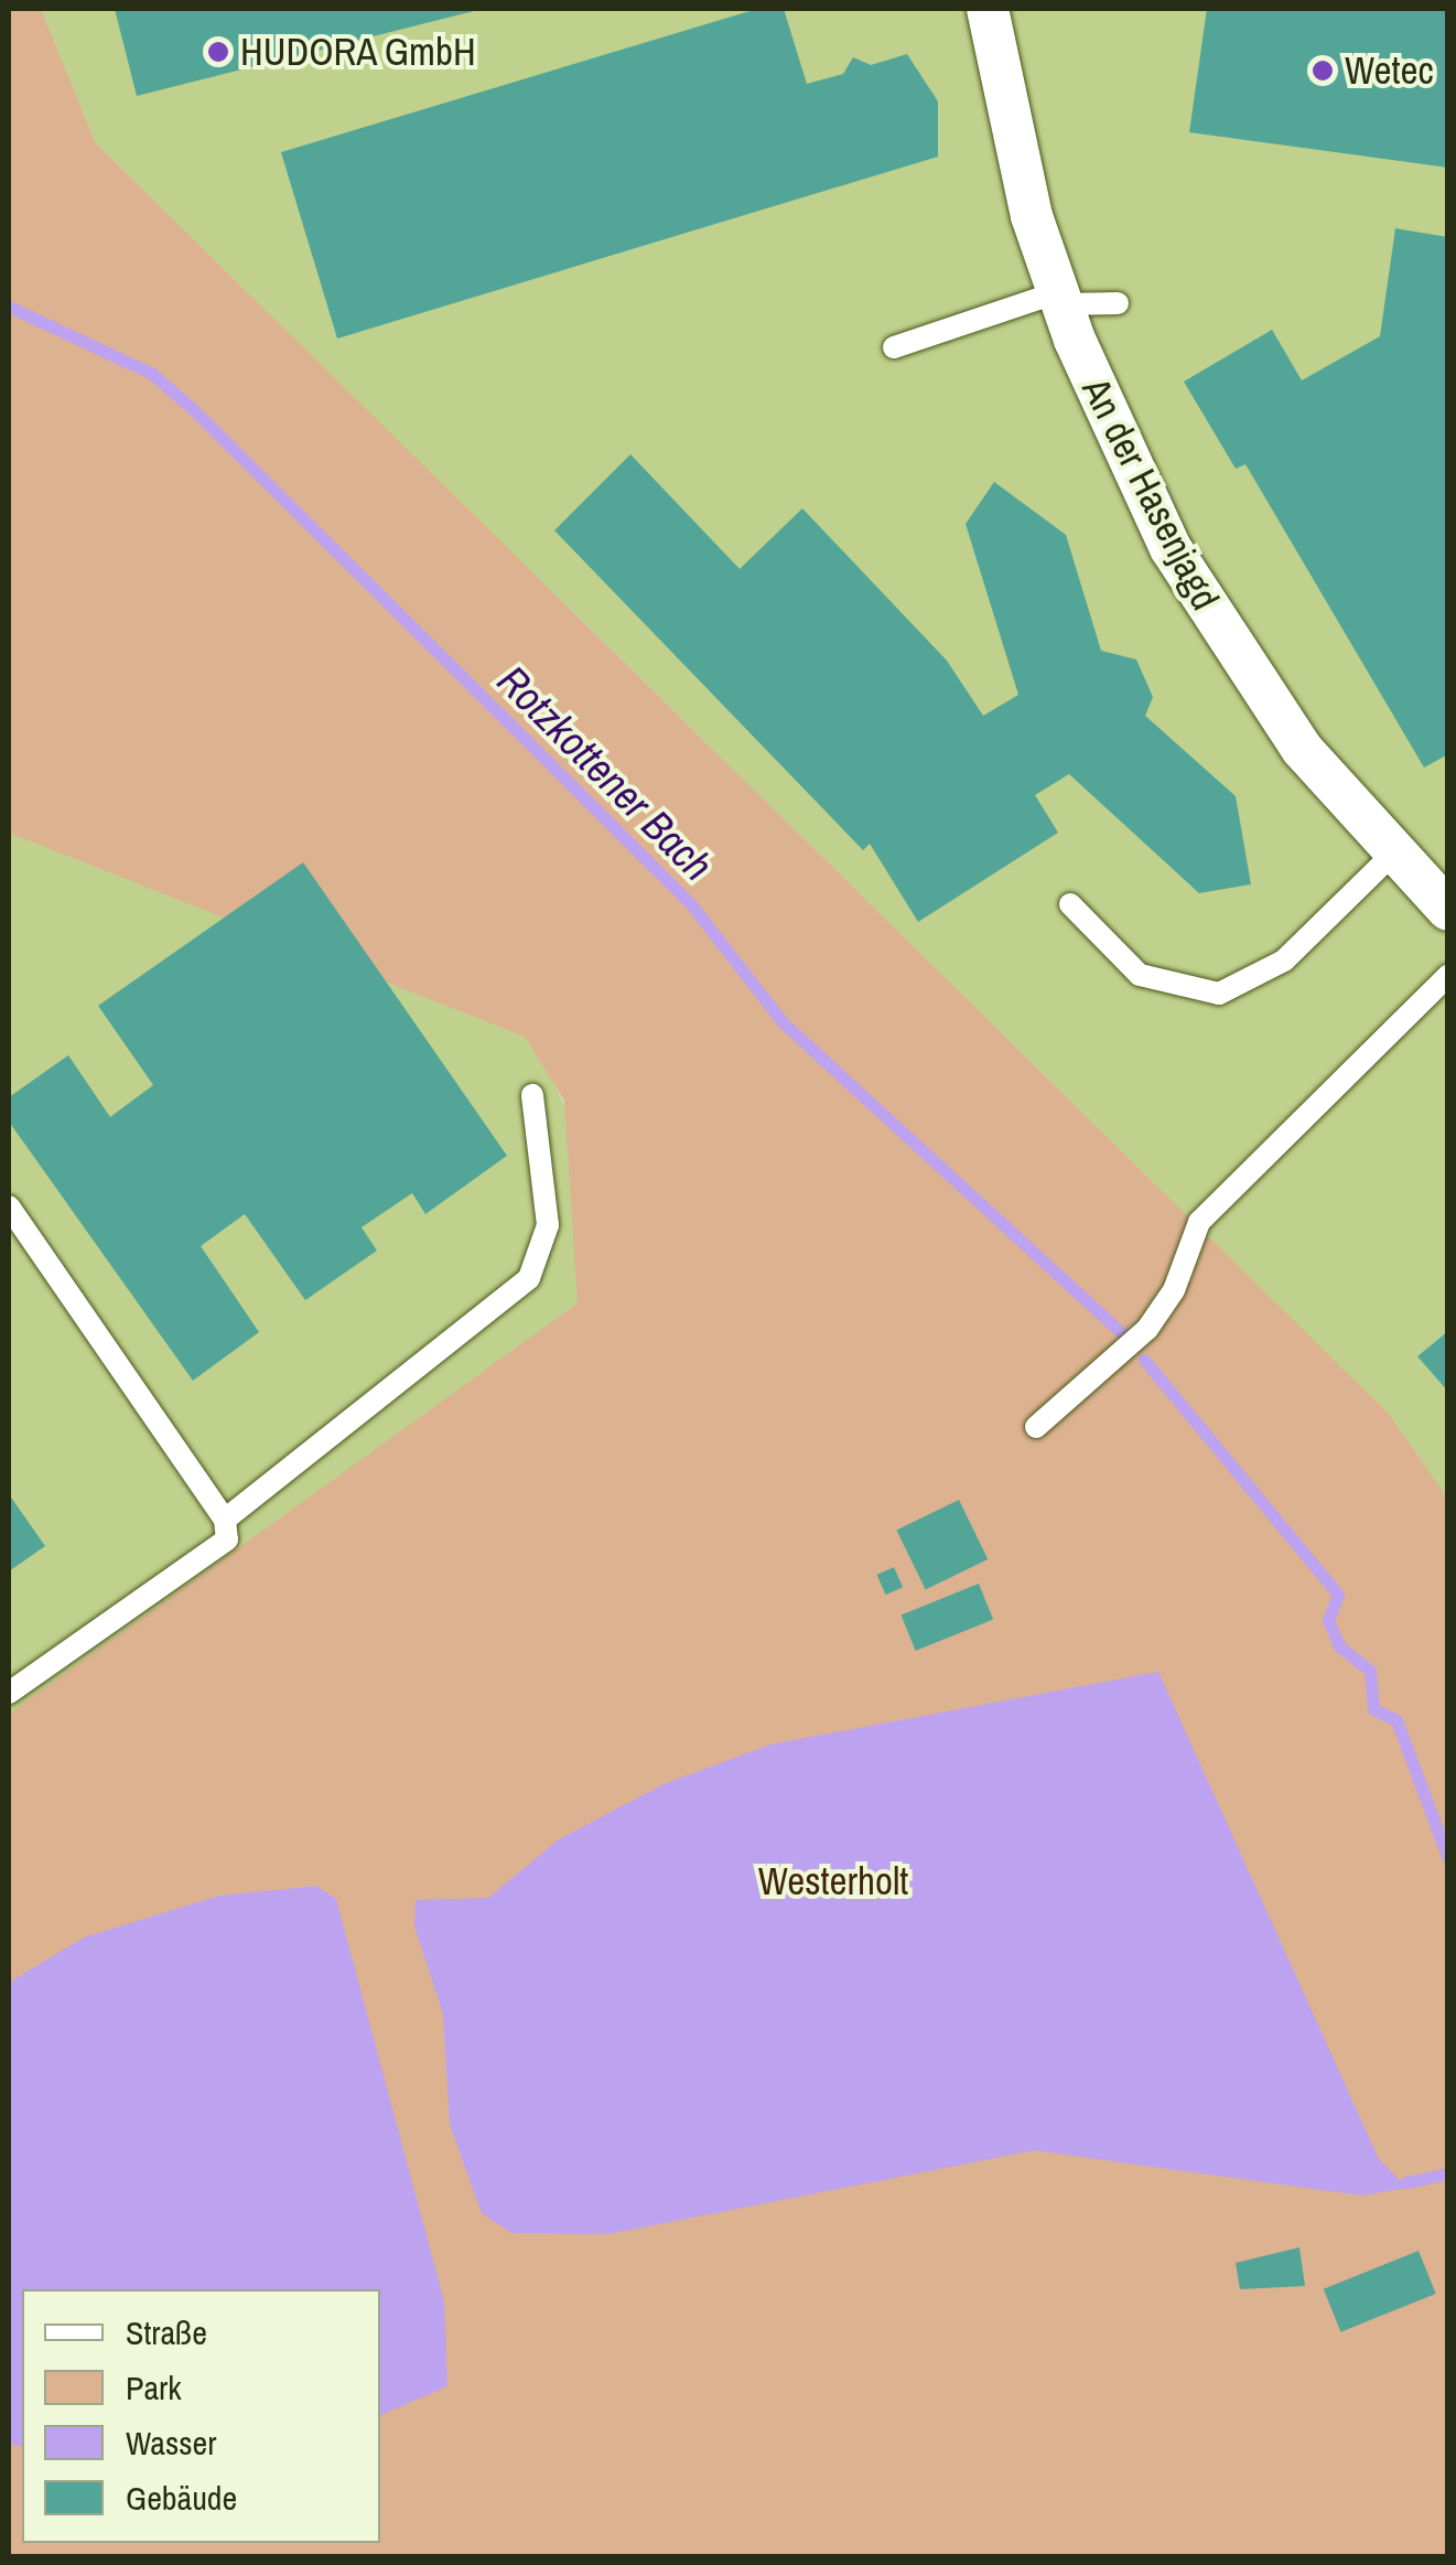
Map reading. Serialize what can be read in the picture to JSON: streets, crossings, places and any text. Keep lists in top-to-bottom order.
{
  "streets": {
    "street": ["An der Hasenjagd"]
  },
  "water": ["Rotzkottener Bach"],
  "parks": ["Westerholt"],
  "places": ["HUDORA GmbH", "Wetec"],
  "legend": [
    "Straße",
    "Park",
    "Wasser",
    "Gebäude"
  ]
}
